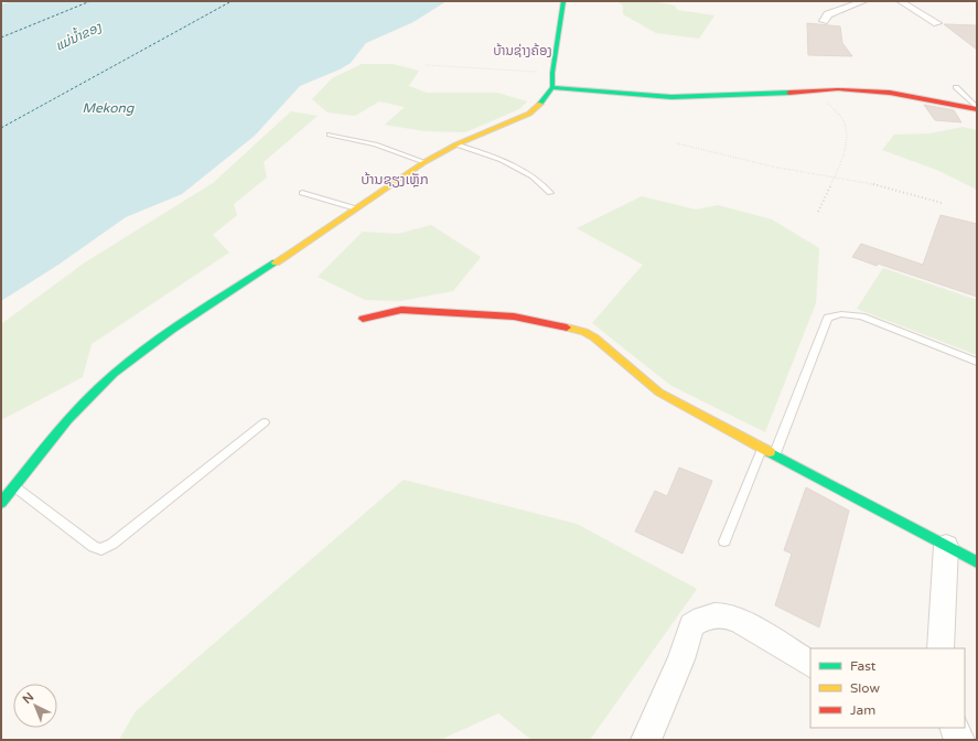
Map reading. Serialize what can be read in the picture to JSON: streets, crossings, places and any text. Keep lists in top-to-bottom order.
{
  "districts": ["ບ້ານຊ່າງຄ້ອງ", "ບ້ານຊຽງເຫຼັກ"],
  "water": ["ແມ່ນ້ຳຂອງ", "Mekong"],
  "legend": ["Fast", "Slow", "Jam"],
  "north": "top left"
}
